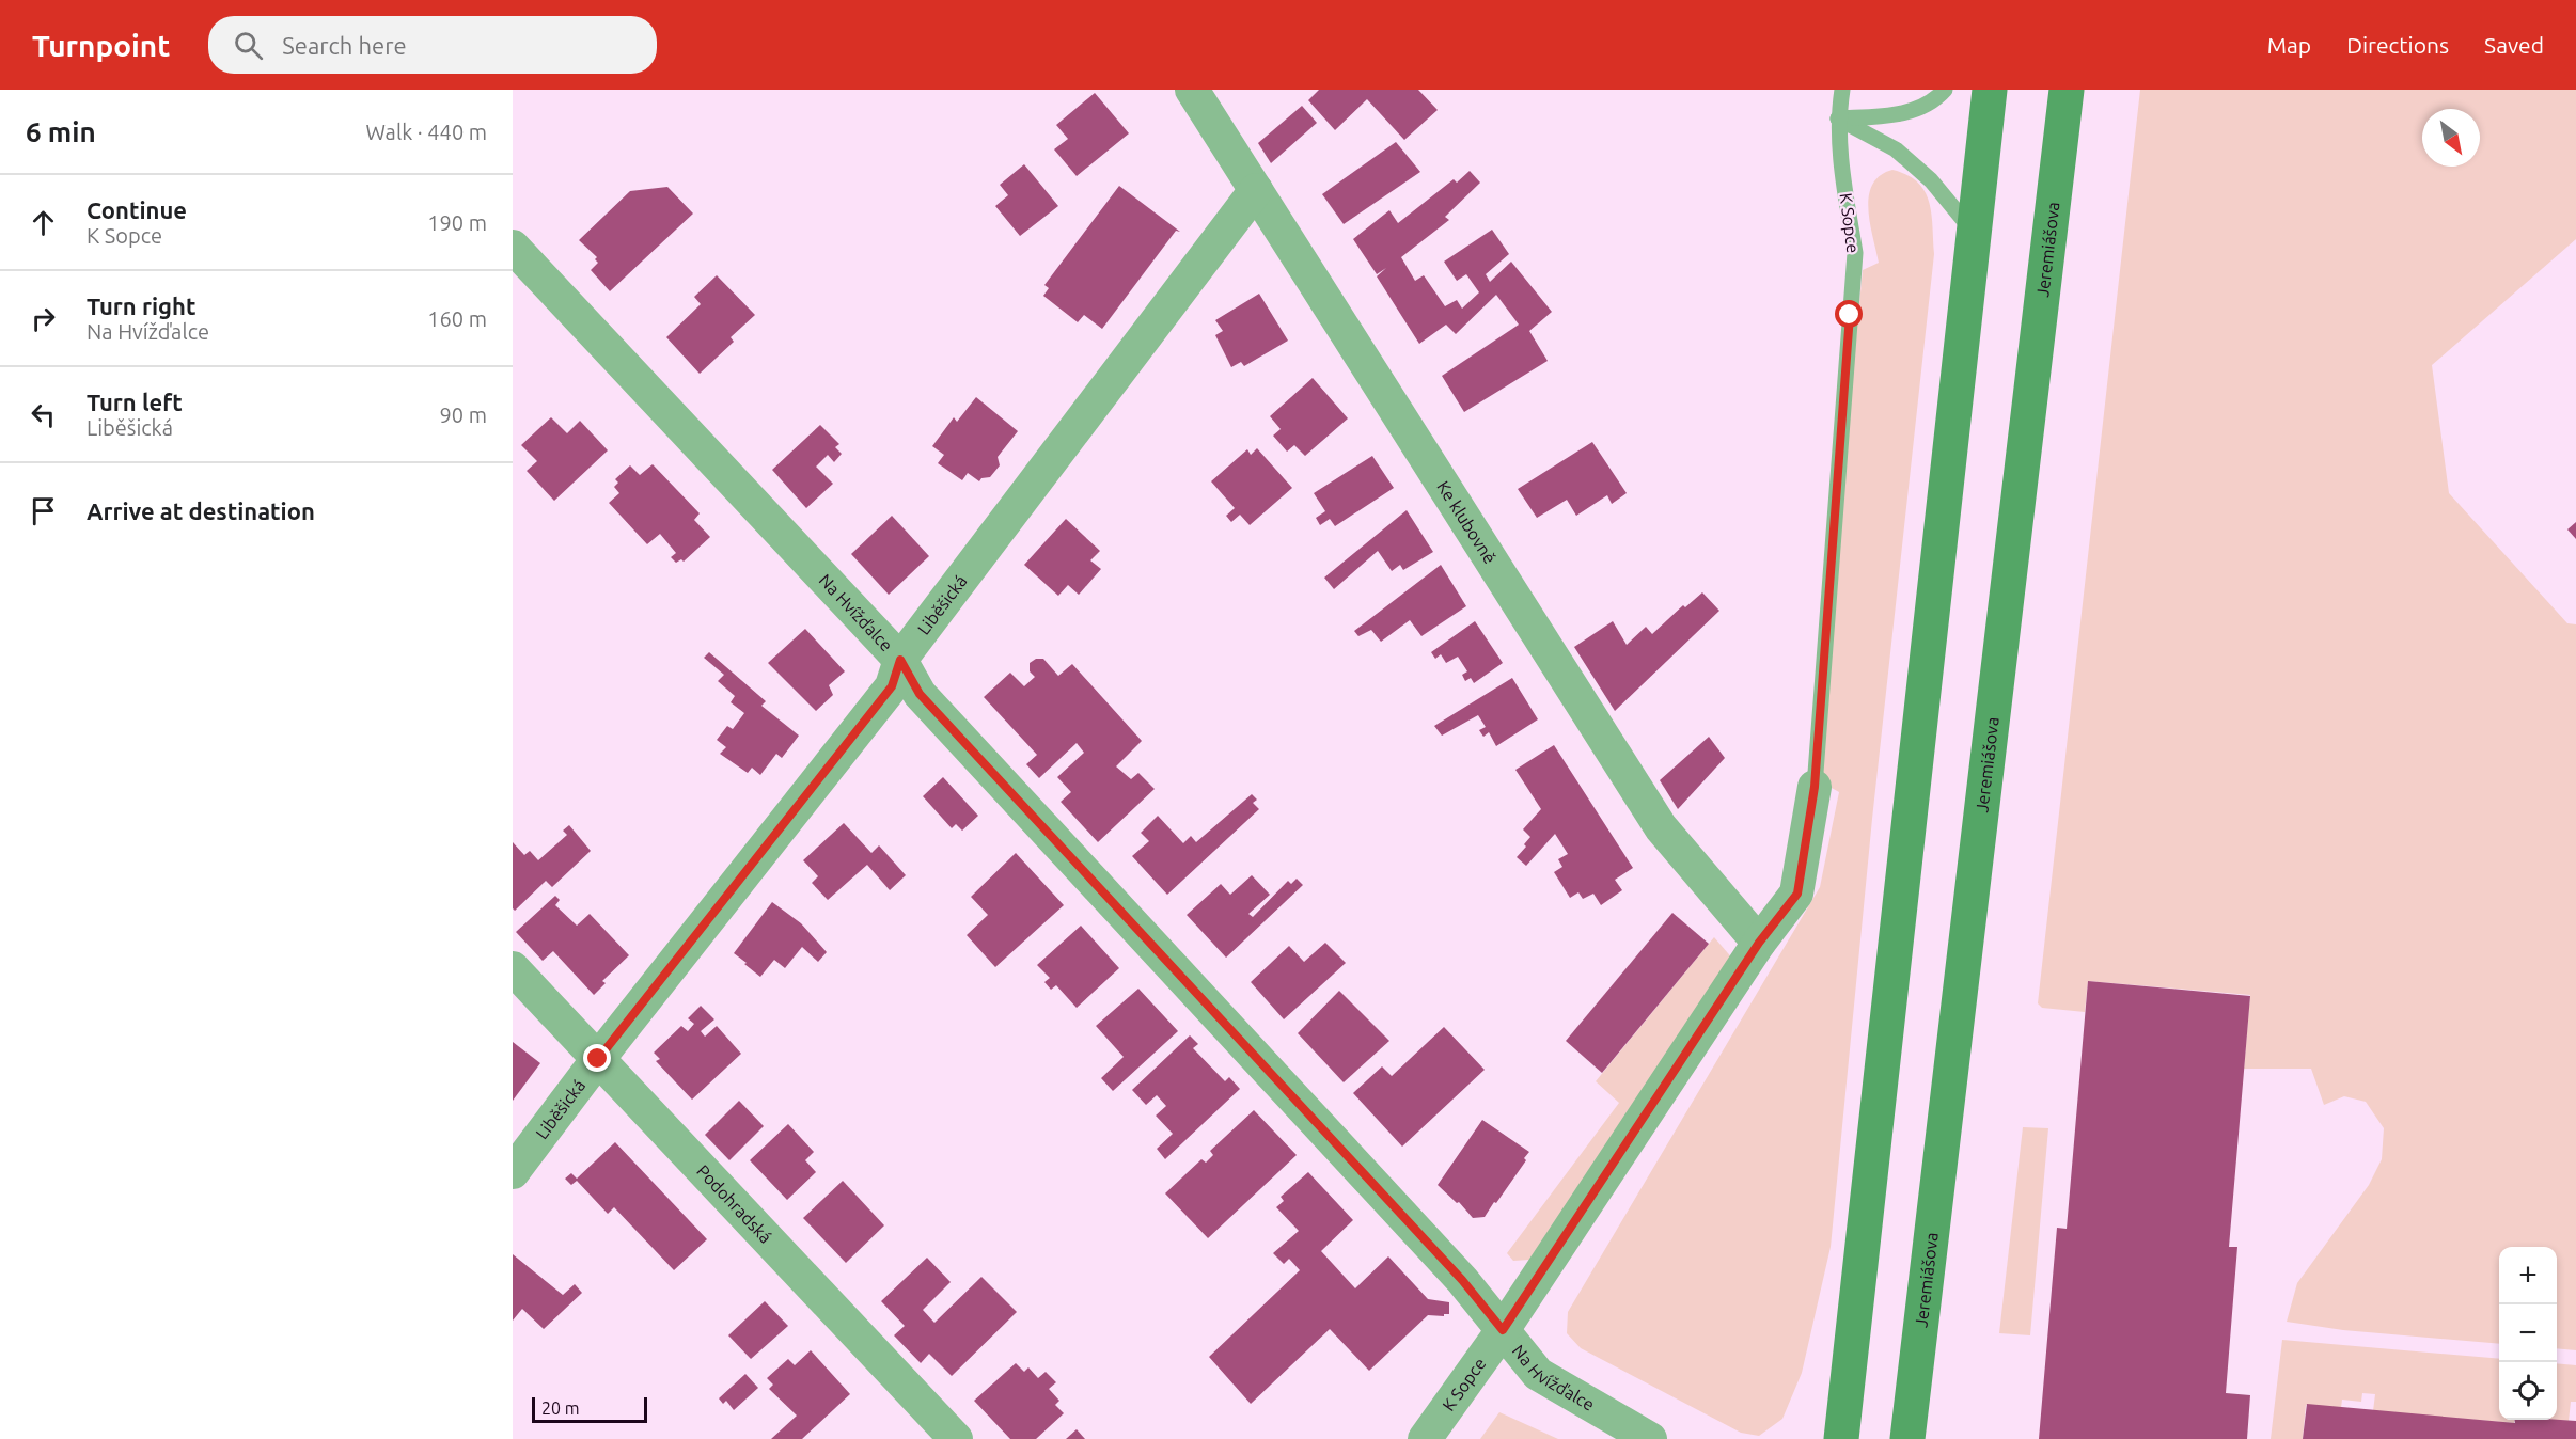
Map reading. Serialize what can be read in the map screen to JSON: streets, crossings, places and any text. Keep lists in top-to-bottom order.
{
  "streets": {
    "main road": ["Jeremiášova"],
    "street": [
      "K Sopce",
      "Ke klubovně",
      "Liběšická",
      "Na Hvížďalce",
      "Podohradská"
    ]
  },
  "crossings": [
    ["K Sopce", "Ke klubovně"],
    ["K Sopce", "Na Hvížďalce"],
    ["Ke klubovně", "Liběšická"],
    ["Liběšická", "Na Hvížďalce"],
    ["Liběšická", "Podohradská"]
  ],
  "scale_bar": "20 m",
  "north": "bottom right",
  "page": {
    "header": "Turnpoint",
    "search": "Search here",
    "nav": ["Map", "Directions", "Saved"],
    "heading": ["6 min", "Walk · 440 m"],
    "list": [
      ["Continue", "K Sopce", "190 m"],
      ["Turn right", "Na Hvížďalce", "160 m"],
      ["Turn left", "Liběšická", "90 m"],
      "Arrive at destination"
    ],
    "map_buttons": ["+", "−"],
    "scale": "20 m"
  }
}
